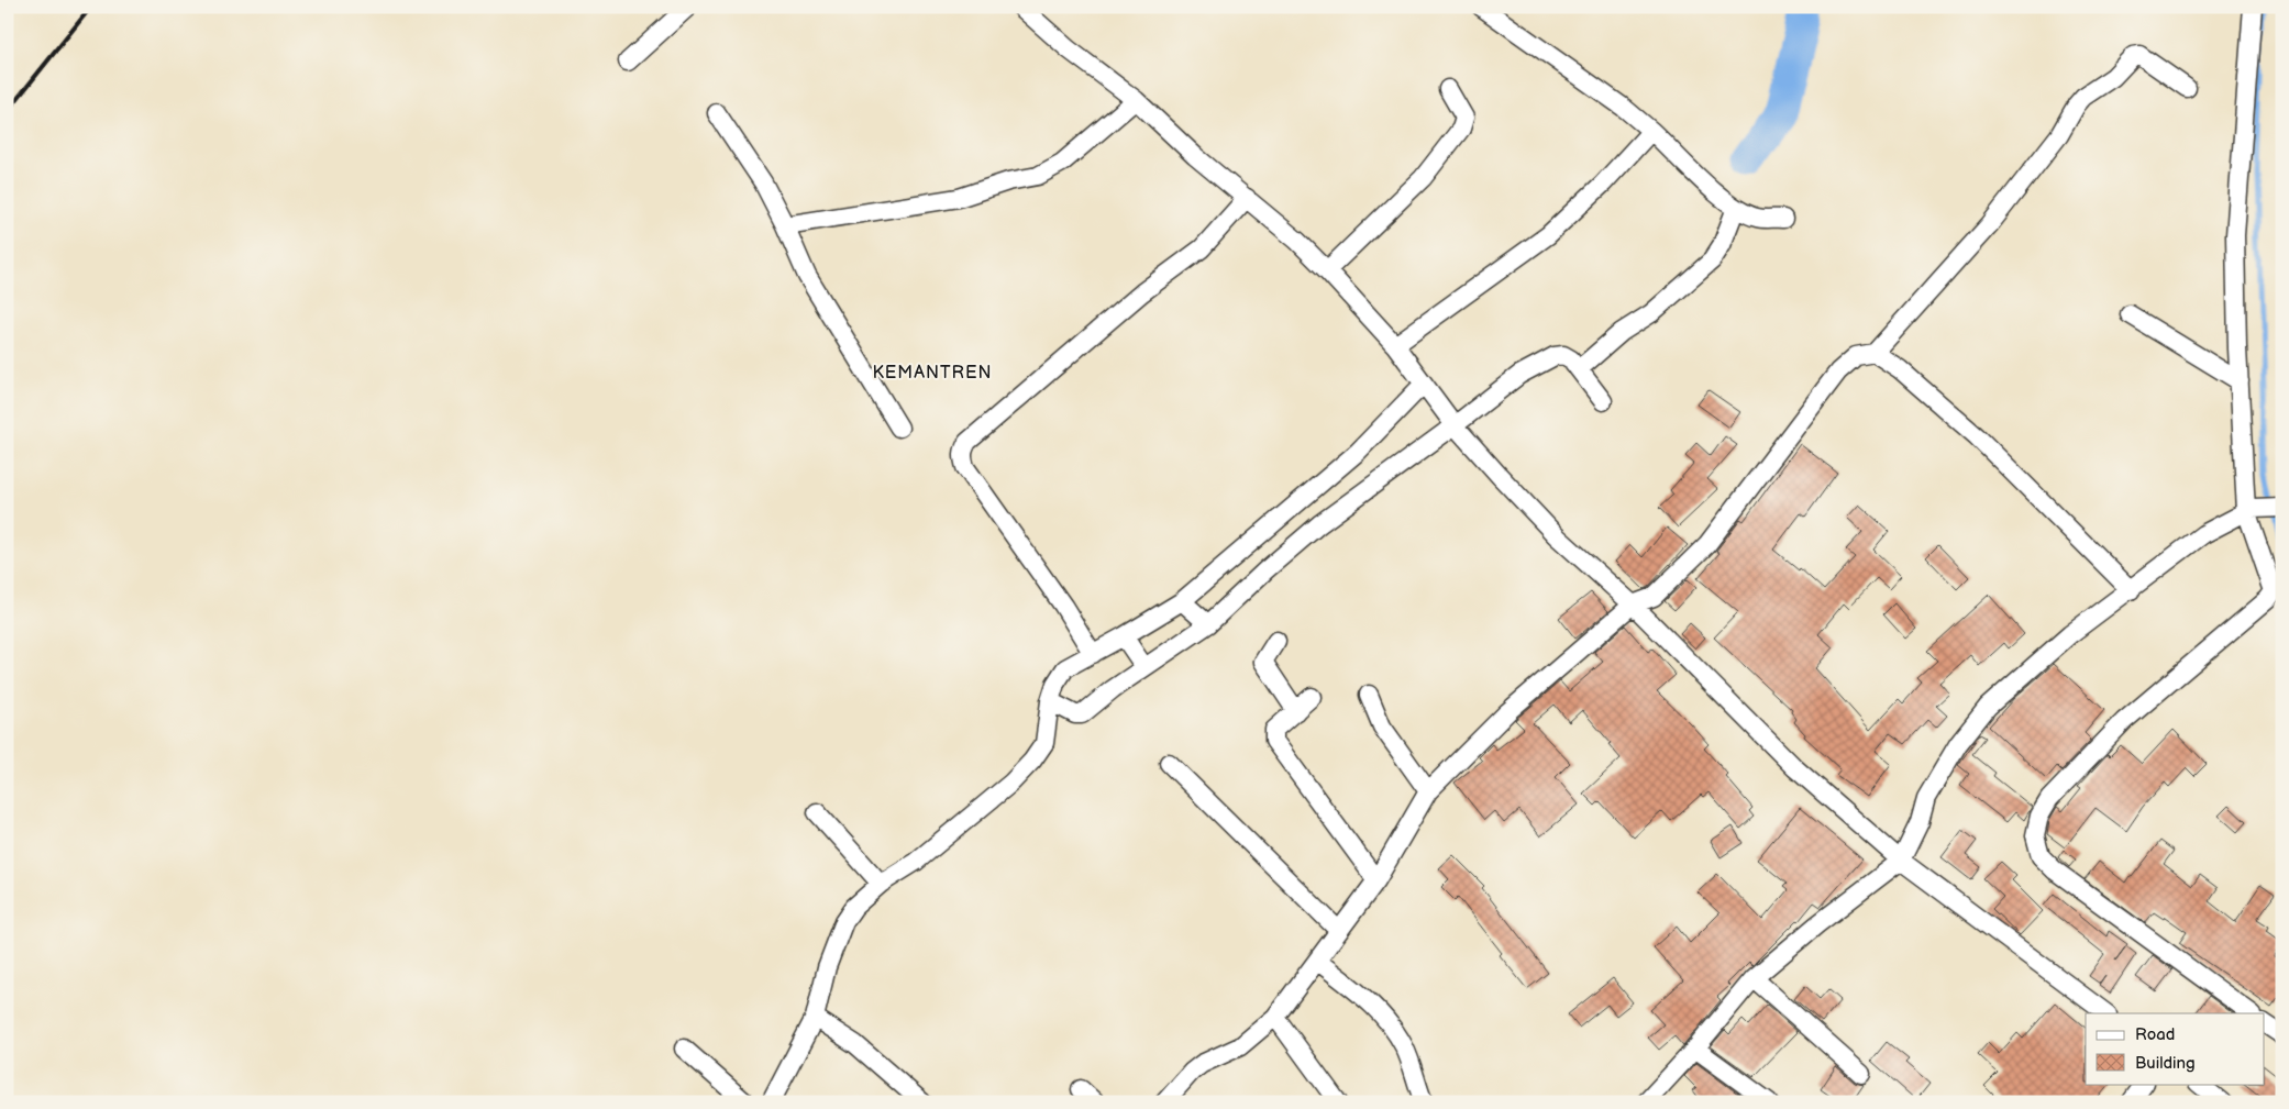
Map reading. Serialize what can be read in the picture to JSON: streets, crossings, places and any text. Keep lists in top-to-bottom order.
{
  "districts": ["KEMANTREN"],
  "legend": ["Road", "Building"]
}
